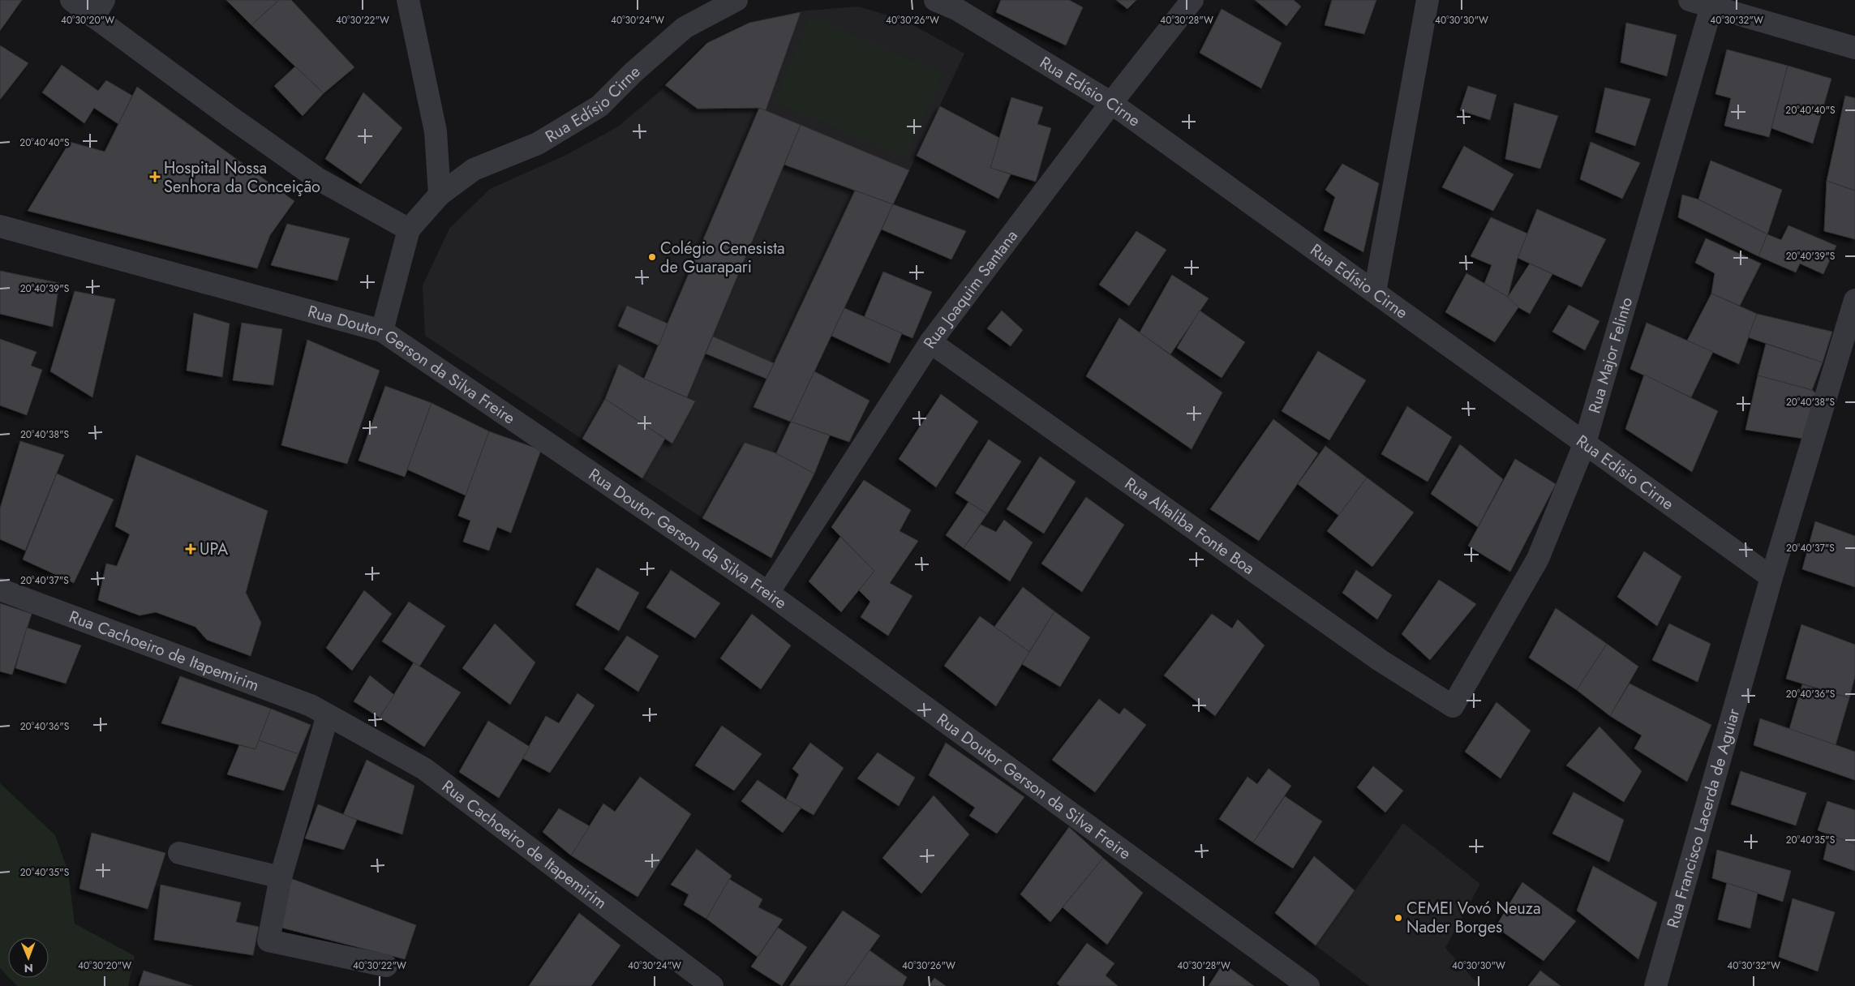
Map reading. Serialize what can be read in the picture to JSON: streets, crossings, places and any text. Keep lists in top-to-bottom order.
{
  "streets": {
    "street": [
      "Rua Edísio Cirne",
      "Rua Joaquim Santana",
      "Rua Major Felinto",
      "Rua Doutor Gerson da Silva Freire",
      "Rua Altaliba Fonte Boa",
      "Rua Cachoeiro de Itapemirim",
      "Rua Francisco Lacerda de Aguiar"
    ]
  },
  "crossings": [
    ["Rua Edísio Cirne", "Rua Joaquim Santana"],
    ["Rua Edísio Cirne", "Rua Major Felinto"],
    ["Rua Edísio Cirne", "Rua Doutor Gerson da Silva Freire"],
    ["Rua Edísio Cirne", "Rua Francisco Lacerda de Aguiar"],
    ["Rua Joaquim Santana", "Rua Doutor Gerson da Silva Freire"],
    ["Rua Joaquim Santana", "Rua Altaliba Fonte Boa"],
    ["Rua Major Felinto", "Rua Altaliba Fonte Boa"]
  ],
  "places": {
    "health": ["Hospital Nossa Senhora da Conceição", "UPA"],
    "other": ["Colégio Cenesista de Guarapari", "CEMEI Vovó Neuza Nader Borges"]
  },
  "north": "bottom",
  "coordinates": [
    "40°30'20\"W",
    "40°30'22\"W",
    "40°30'24\"W",
    "40°30'26\"W",
    "40°30'28\"W",
    "40°30'30\"W",
    "40°30'32\"W",
    "20°40'40\"S",
    "20°40'39\"S",
    "20°40'38\"S",
    "20°40'37\"S",
    "20°40'36\"S",
    "20°40'35\"S"
  ]
}
